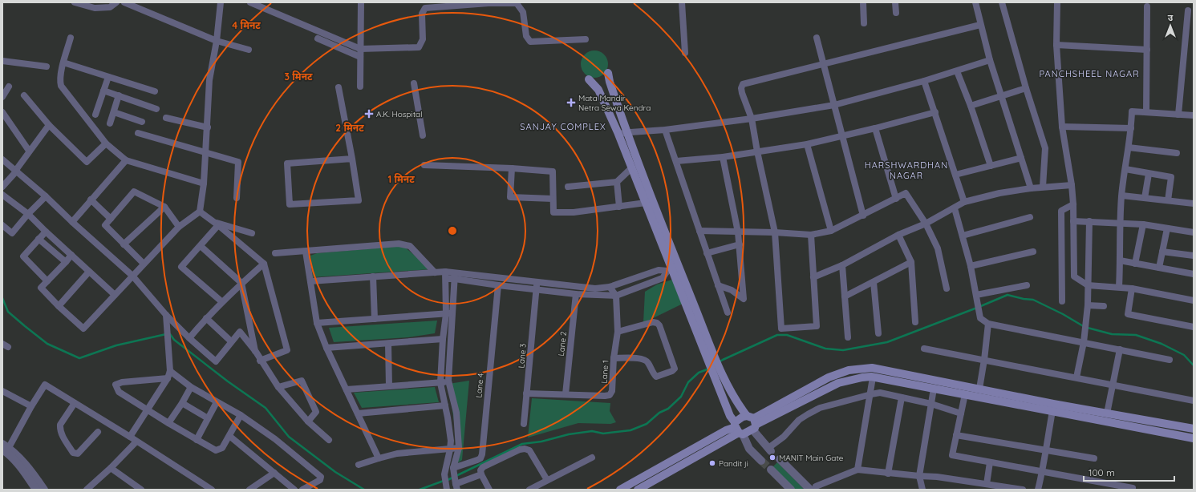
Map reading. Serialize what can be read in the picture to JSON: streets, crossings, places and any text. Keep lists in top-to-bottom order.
{
  "streets": {
    "street": [
      "Lane 2",
      "Lane 3",
      "Lane 1",
      "Lane 4"
    ]
  },
  "crossings": [
    ["Lane 2", "Lane 1"],
    ["Lane 3", "Lane 1"]
  ],
  "districts": ["PANCHSHEEL NAGAR", "SANJAY COMPLEX", "HARSHWARDHAN NAGAR"],
  "places": {
    "health": ["Mata Mandir Netra Sewa Kendra", "A.K. Hospital"],
    "other": ["MANIT Main Gate", "Pandit ji"]
  },
  "scale_bar": "100 m",
  "north": "top",
  "rings": [
    "4 मिनट",
    "3 मिनट",
    "2 मिनट",
    "1 मिनट"
  ]
}
